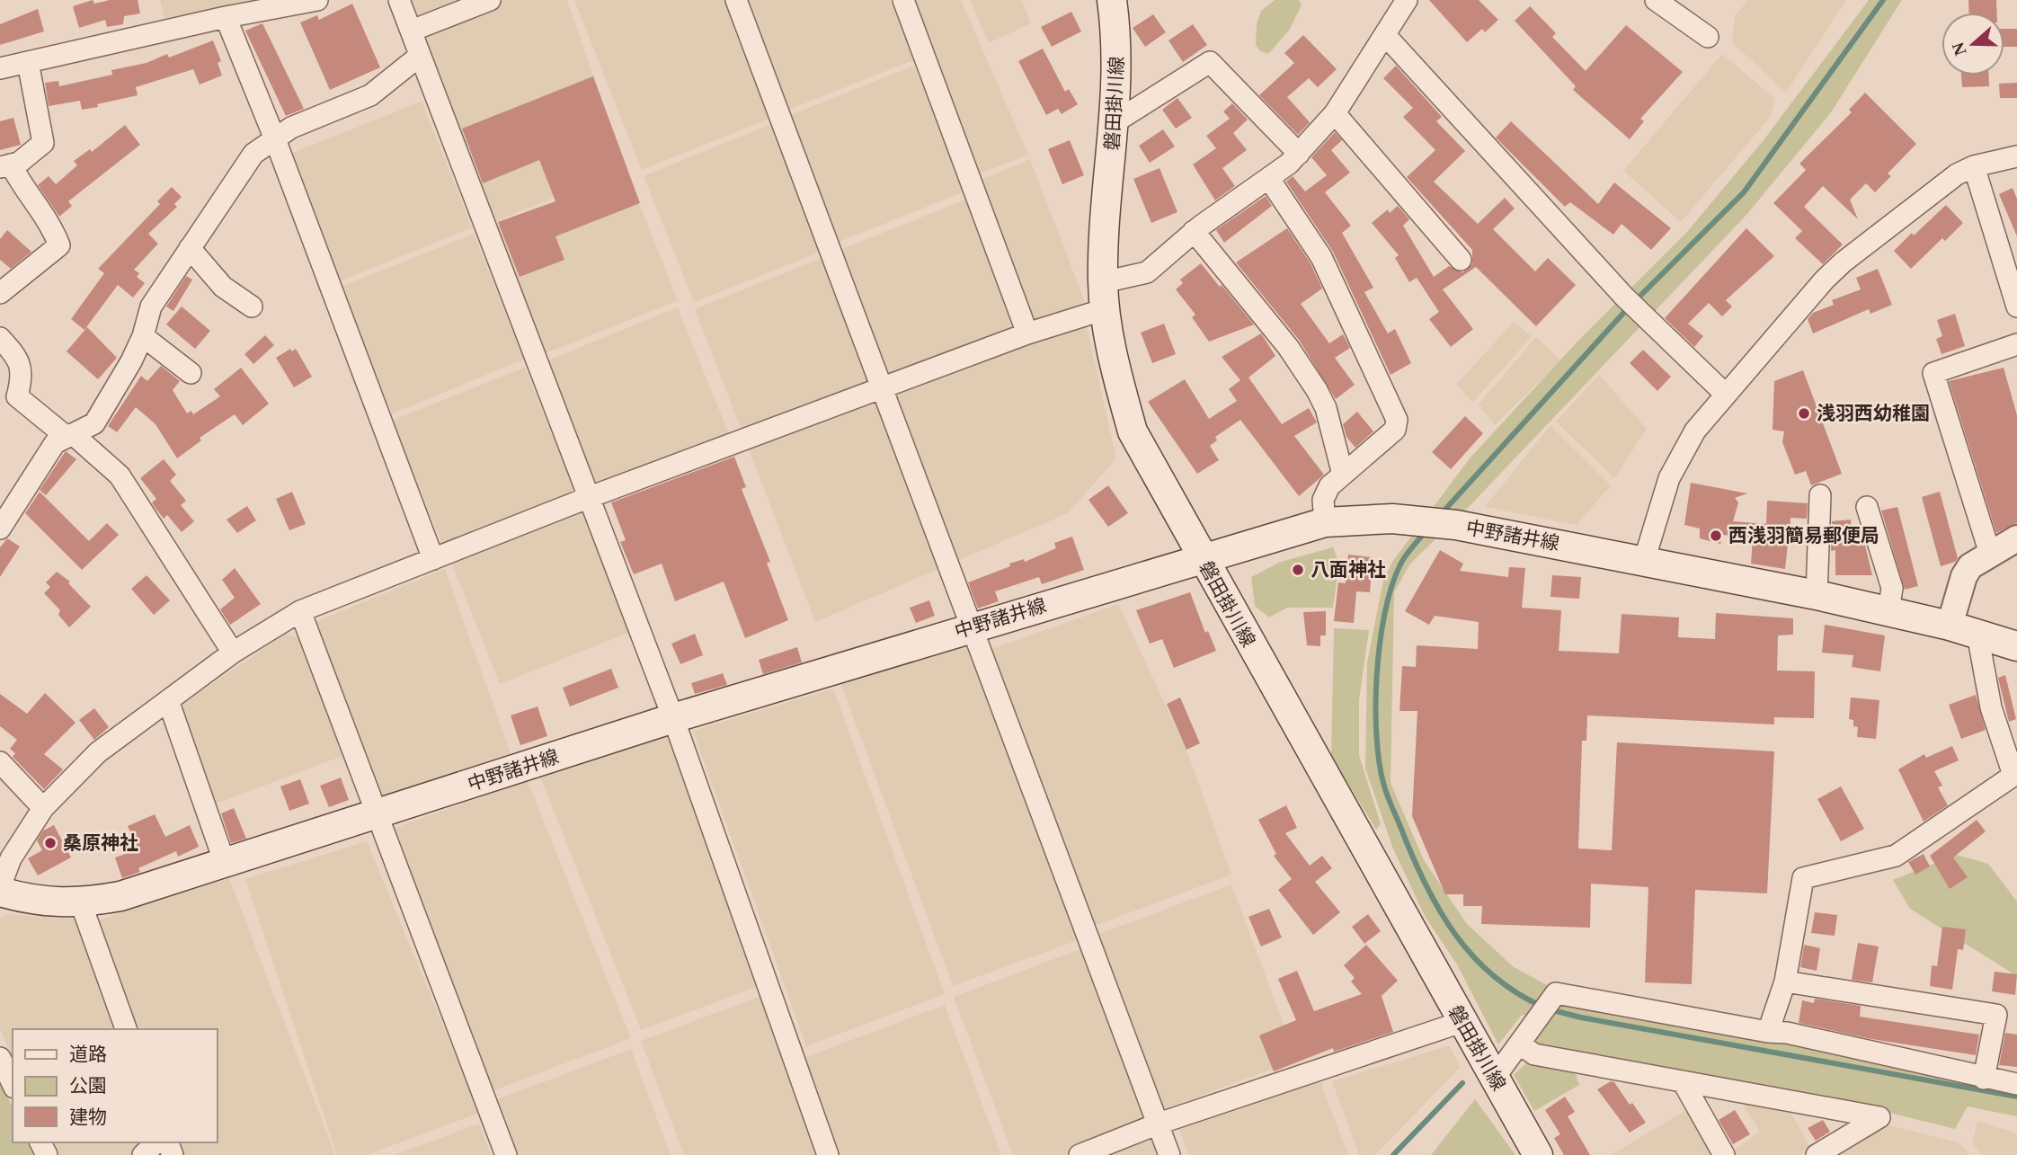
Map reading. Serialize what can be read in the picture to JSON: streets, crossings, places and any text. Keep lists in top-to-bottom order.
{
  "streets": {
    "main road": ["磐田掛川線", "中野諸井線"]
  },
  "crossings": [
    ["磐田掛川線", "中野諸井線"]
  ],
  "places": [
    "浅羽西幼稚園",
    "西浅羽簡易郵便局",
    "八面神社",
    "桑原神社"
  ],
  "legend": ["道路", "公園", "建物"],
  "north": "left"
}
